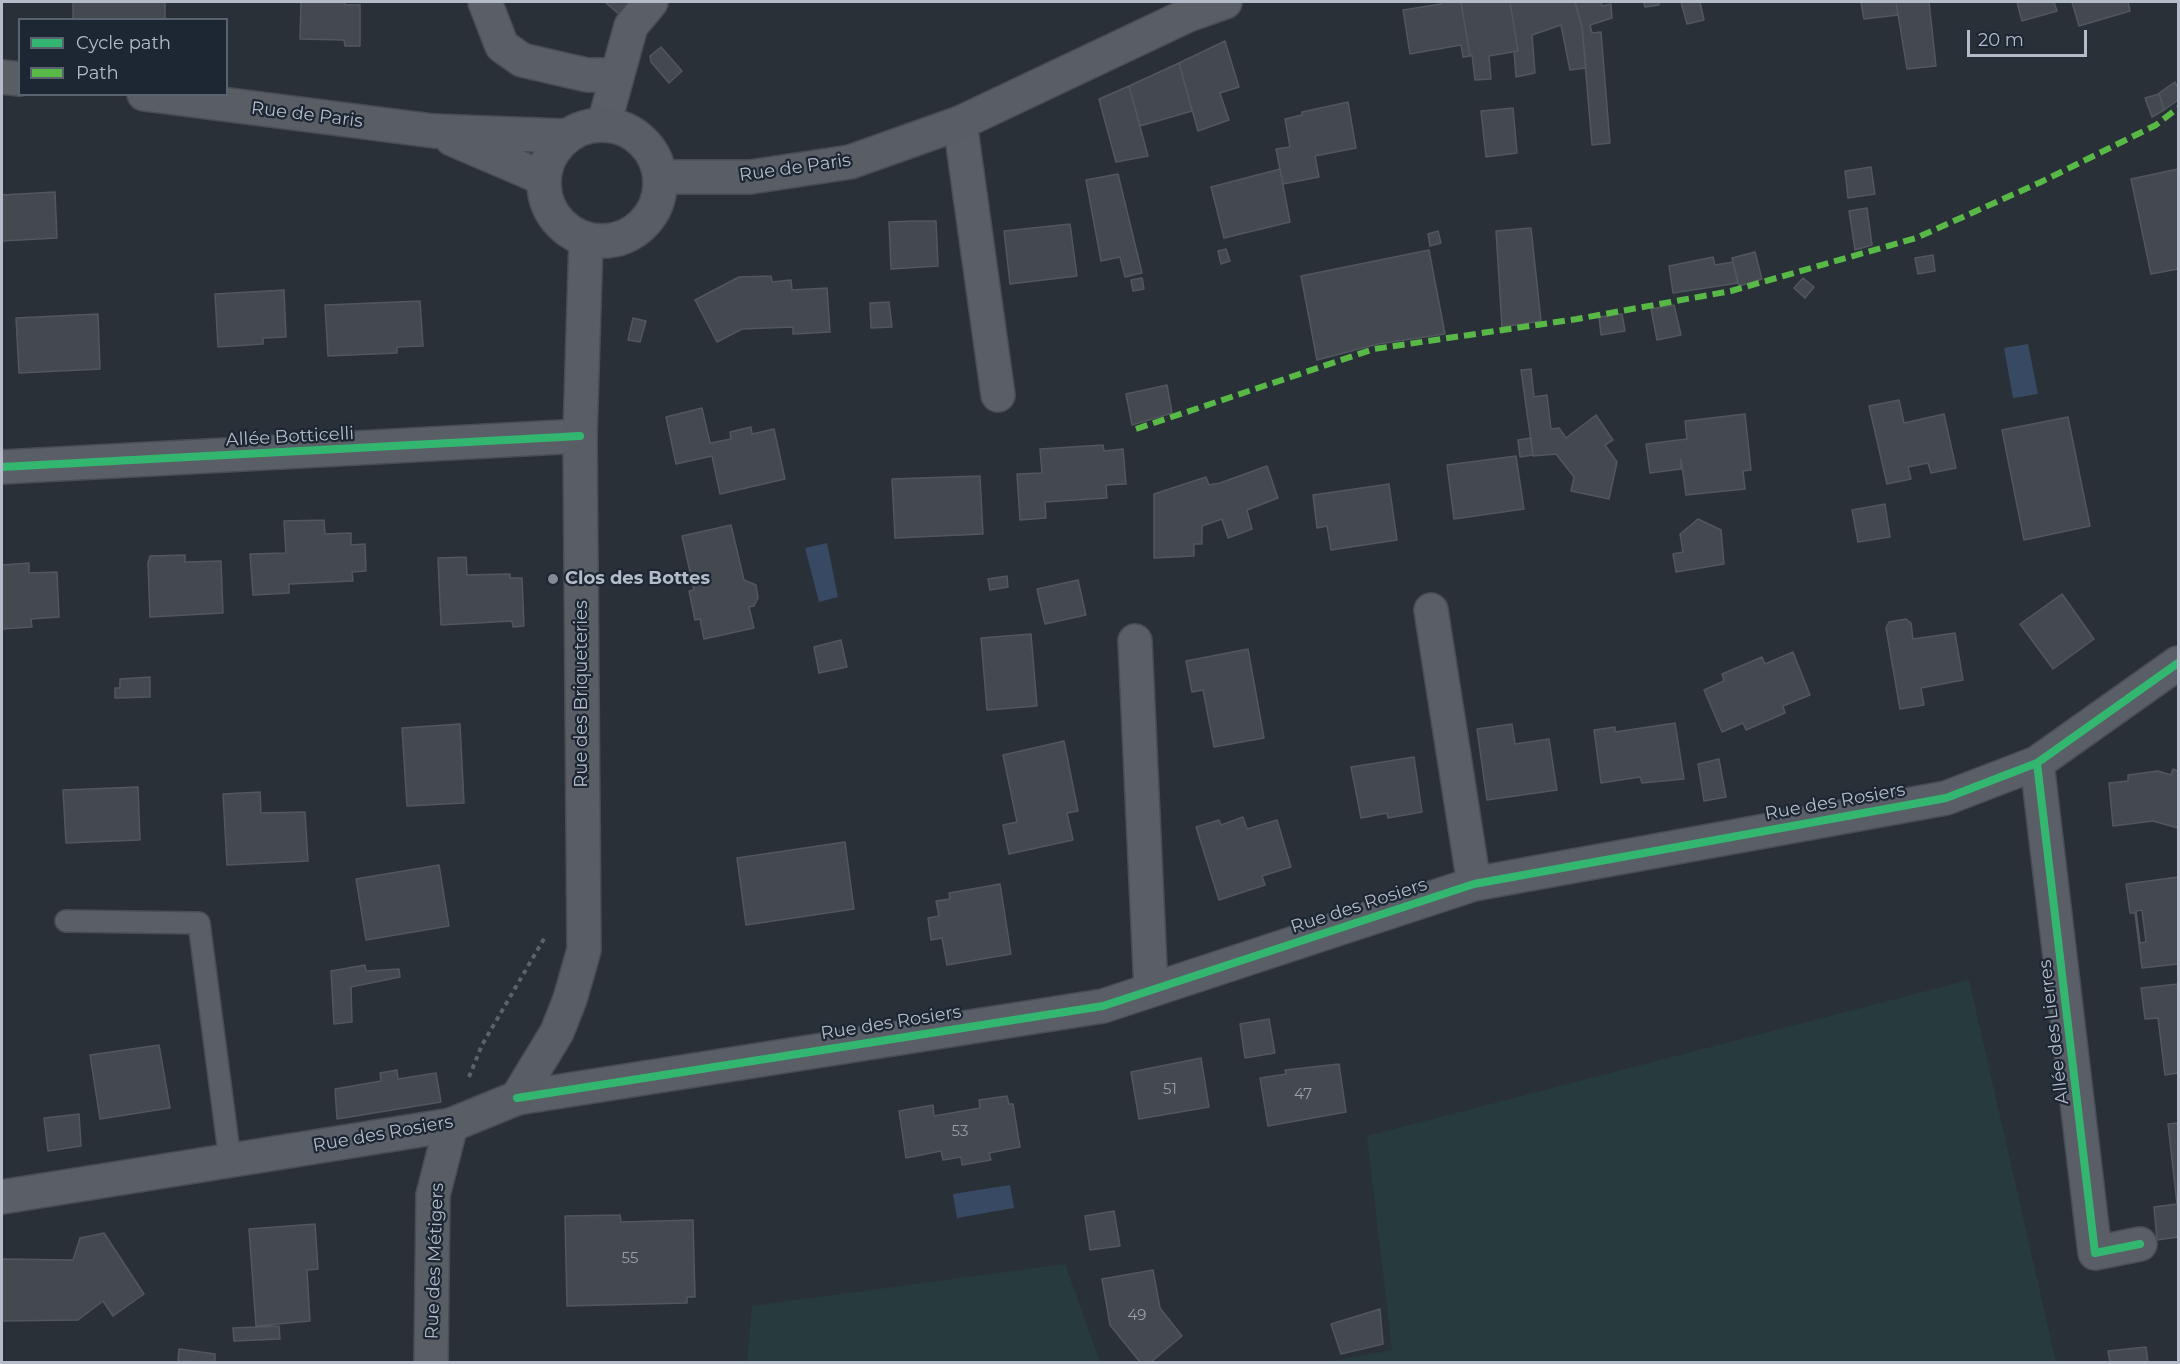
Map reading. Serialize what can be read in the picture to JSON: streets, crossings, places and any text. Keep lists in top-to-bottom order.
{
  "streets": {
    "main road": [
      "Rue de Paris",
      "Rue des Briqueteries",
      "Rue des Rosiers",
      "Rue des Métigers"
    ],
    "street": ["Allée Botticelli", "Allée des Lierres"]
  },
  "crossings": [
    ["Rue de Paris", "Rue des Briqueteries"],
    ["Allée Botticelli", "Rue des Briqueteries"],
    ["Rue des Briqueteries", "Rue des Rosiers"],
    ["Rue des Rosiers", "Allée des Lierres"],
    ["Rue des Rosiers", "Rue des Métigers"]
  ],
  "places": ["Clos des Bottes"],
  "house_numbers": [
    "51",
    "47",
    "53",
    "55",
    "49"
  ],
  "legend": ["Cycle path", "Path"],
  "scale_bar": "20 m"
}
